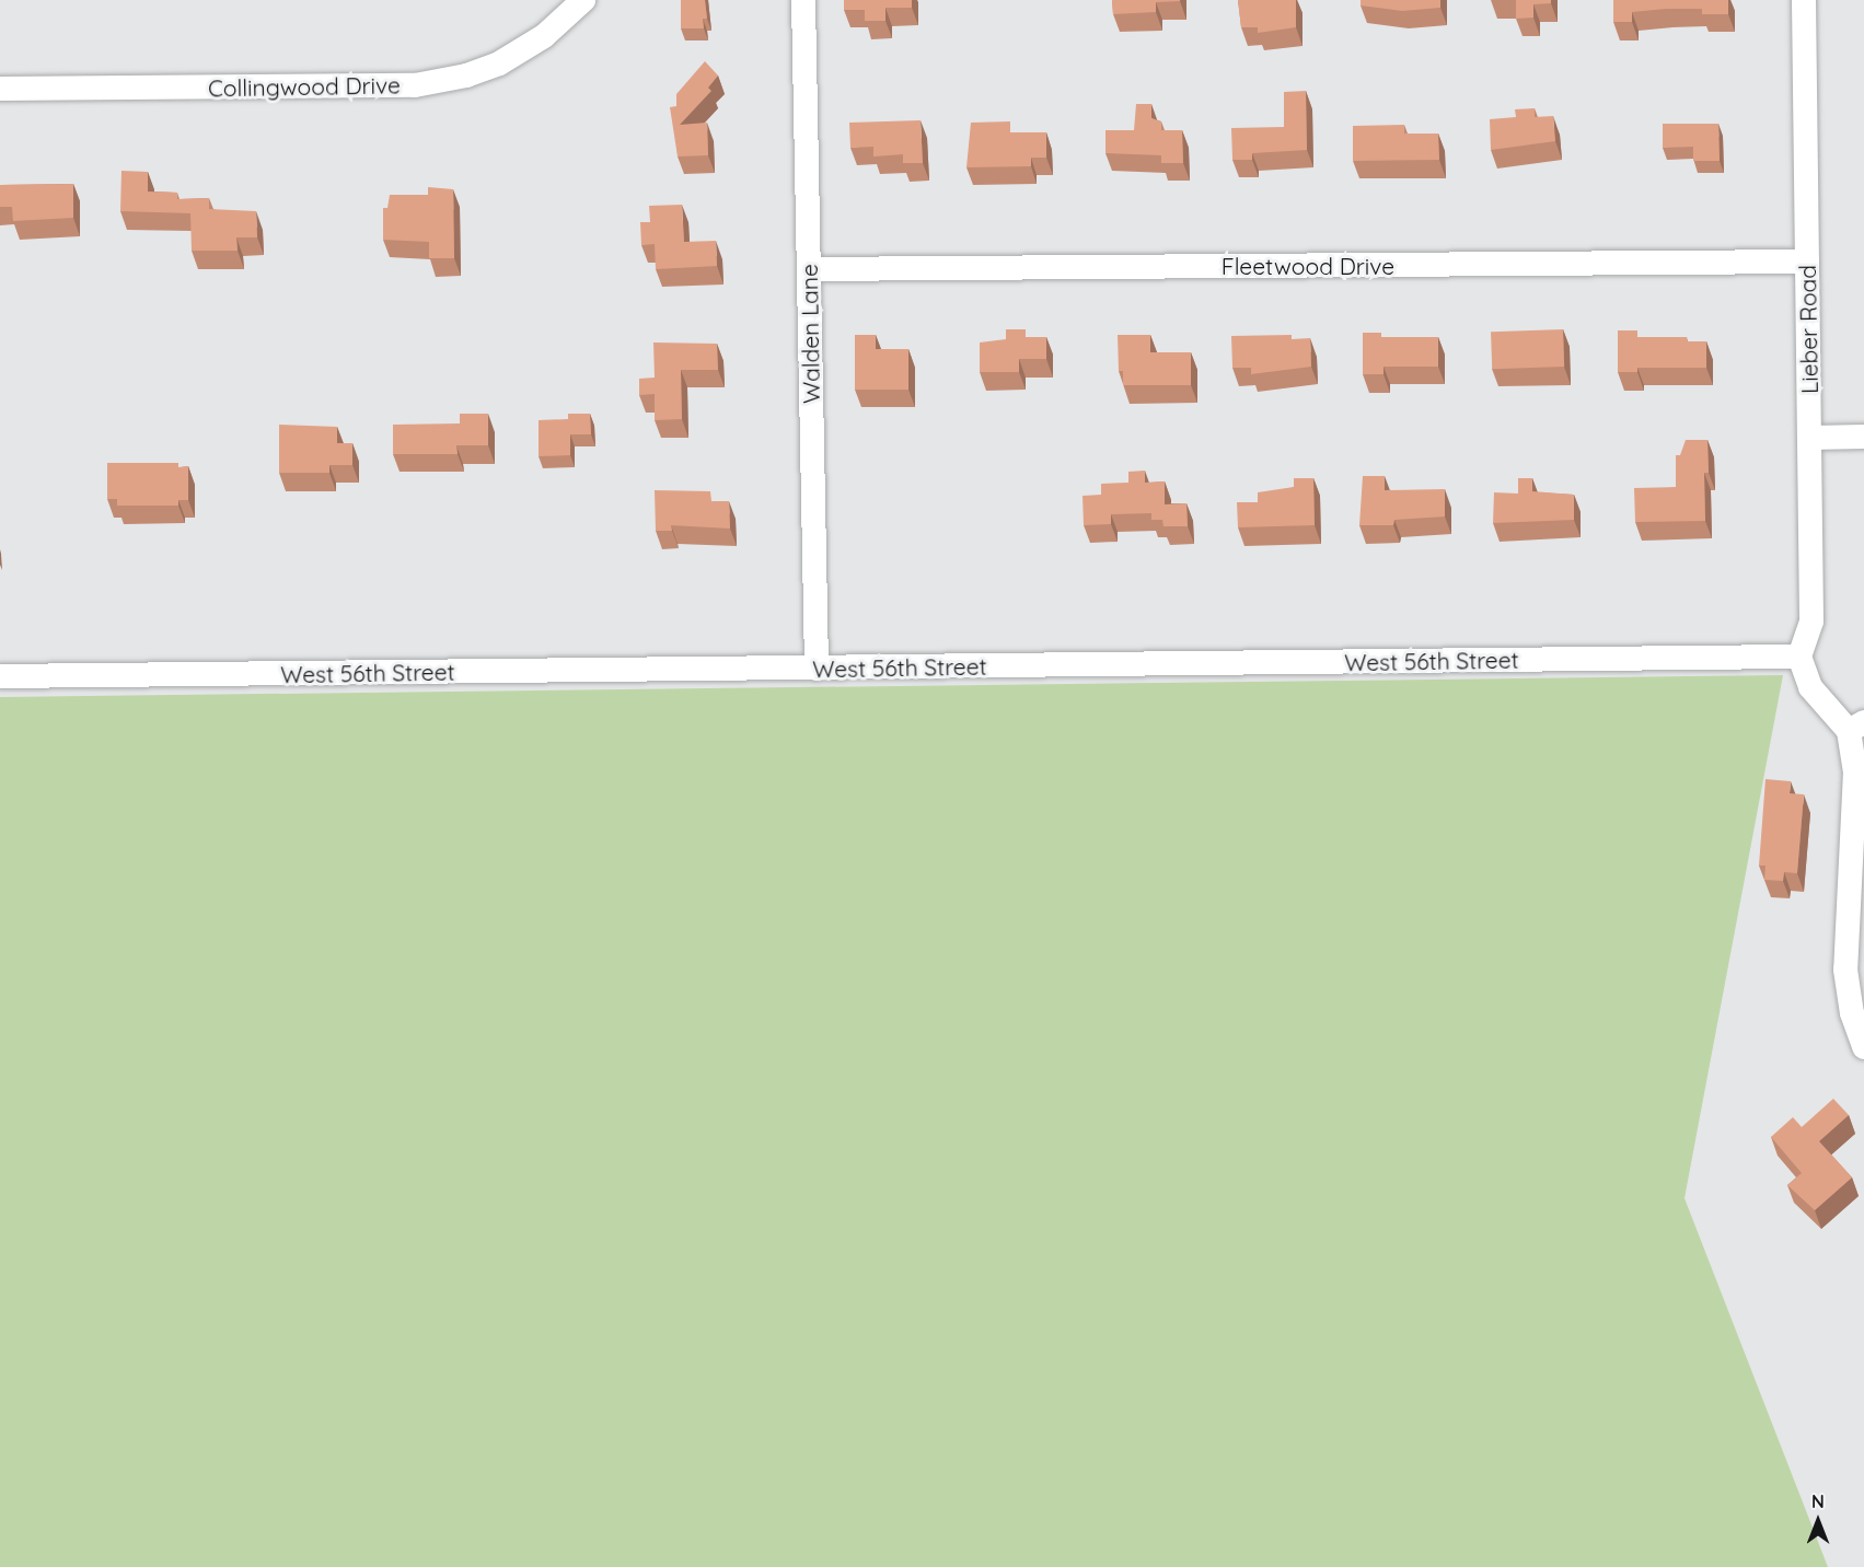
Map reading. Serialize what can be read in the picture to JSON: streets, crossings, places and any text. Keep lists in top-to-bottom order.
{
  "streets": {
    "street": [
      "Collingwood Drive",
      "Fleetwood Drive",
      "Lieber Road",
      "Walden Lane",
      "West 56th Street"
    ]
  },
  "crossings": [
    ["Fleetwood Drive", "Lieber Road"],
    ["Fleetwood Drive", "Walden Lane"],
    ["Lieber Road", "West 56th Street"],
    ["Walden Lane", "West 56th Street"]
  ],
  "north": "top"
}
